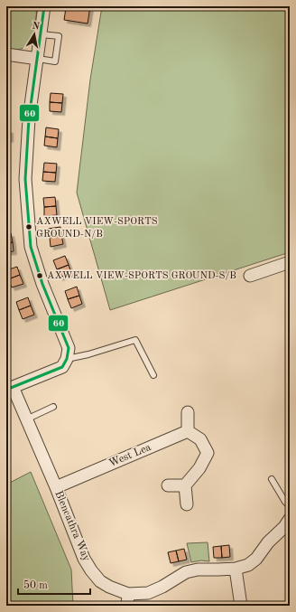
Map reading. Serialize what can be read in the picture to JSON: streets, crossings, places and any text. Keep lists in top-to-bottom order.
{
  "streets": {
    "street": ["West Lea", "Blencathra Way"]
  },
  "crossings": [
    ["West Lea", "Blencathra Way"]
  ],
  "places": ["AXWELL VIEW-SPORTS GROUND-N/B", "AXWELL VIEW-SPORTS GROUND-S/B"],
  "lines": ["transit line 60"],
  "scale_bar": "50 m",
  "north": "top"
}
